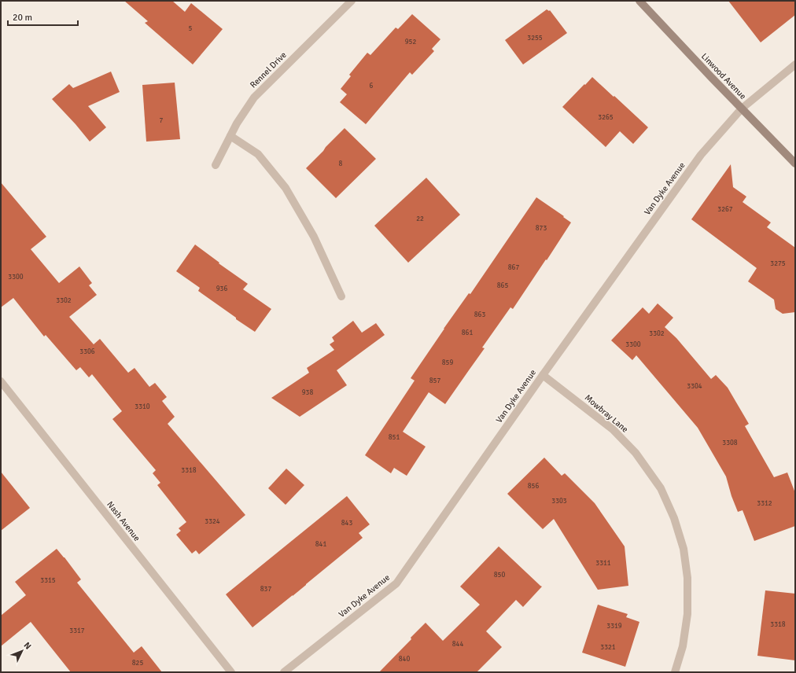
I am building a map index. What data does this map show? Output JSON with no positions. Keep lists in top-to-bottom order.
{
  "streets": {
    "main road": ["Linwood Avenue"],
    "street": [
      "Rennel Drive",
      "Van Dyke Avenue",
      "Mowbray Lane",
      "Nash Avenue"
    ]
  },
  "crossings": [
    ["Linwood Avenue", "Van Dyke Avenue"],
    ["Van Dyke Avenue", "Mowbray Lane"]
  ],
  "house_numbers": [
    "5",
    "3255",
    "952",
    "6",
    "3265",
    "7",
    "8",
    "3267",
    "22",
    "873",
    "3275",
    "867",
    "3300",
    "865",
    "936",
    "3302",
    "863",
    "861",
    "3302",
    "3300",
    "3306",
    "859",
    "857",
    "3304",
    "938",
    "3310",
    "851",
    "3308",
    "3318",
    "856",
    "3303",
    "3312",
    "3324",
    "843",
    "841",
    "3311",
    "850",
    "3315",
    "837",
    "3318",
    "3319",
    "3317",
    "844",
    "3321",
    "840",
    "825"
  ],
  "scale_bar": "20 m",
  "north": "top right"
}
